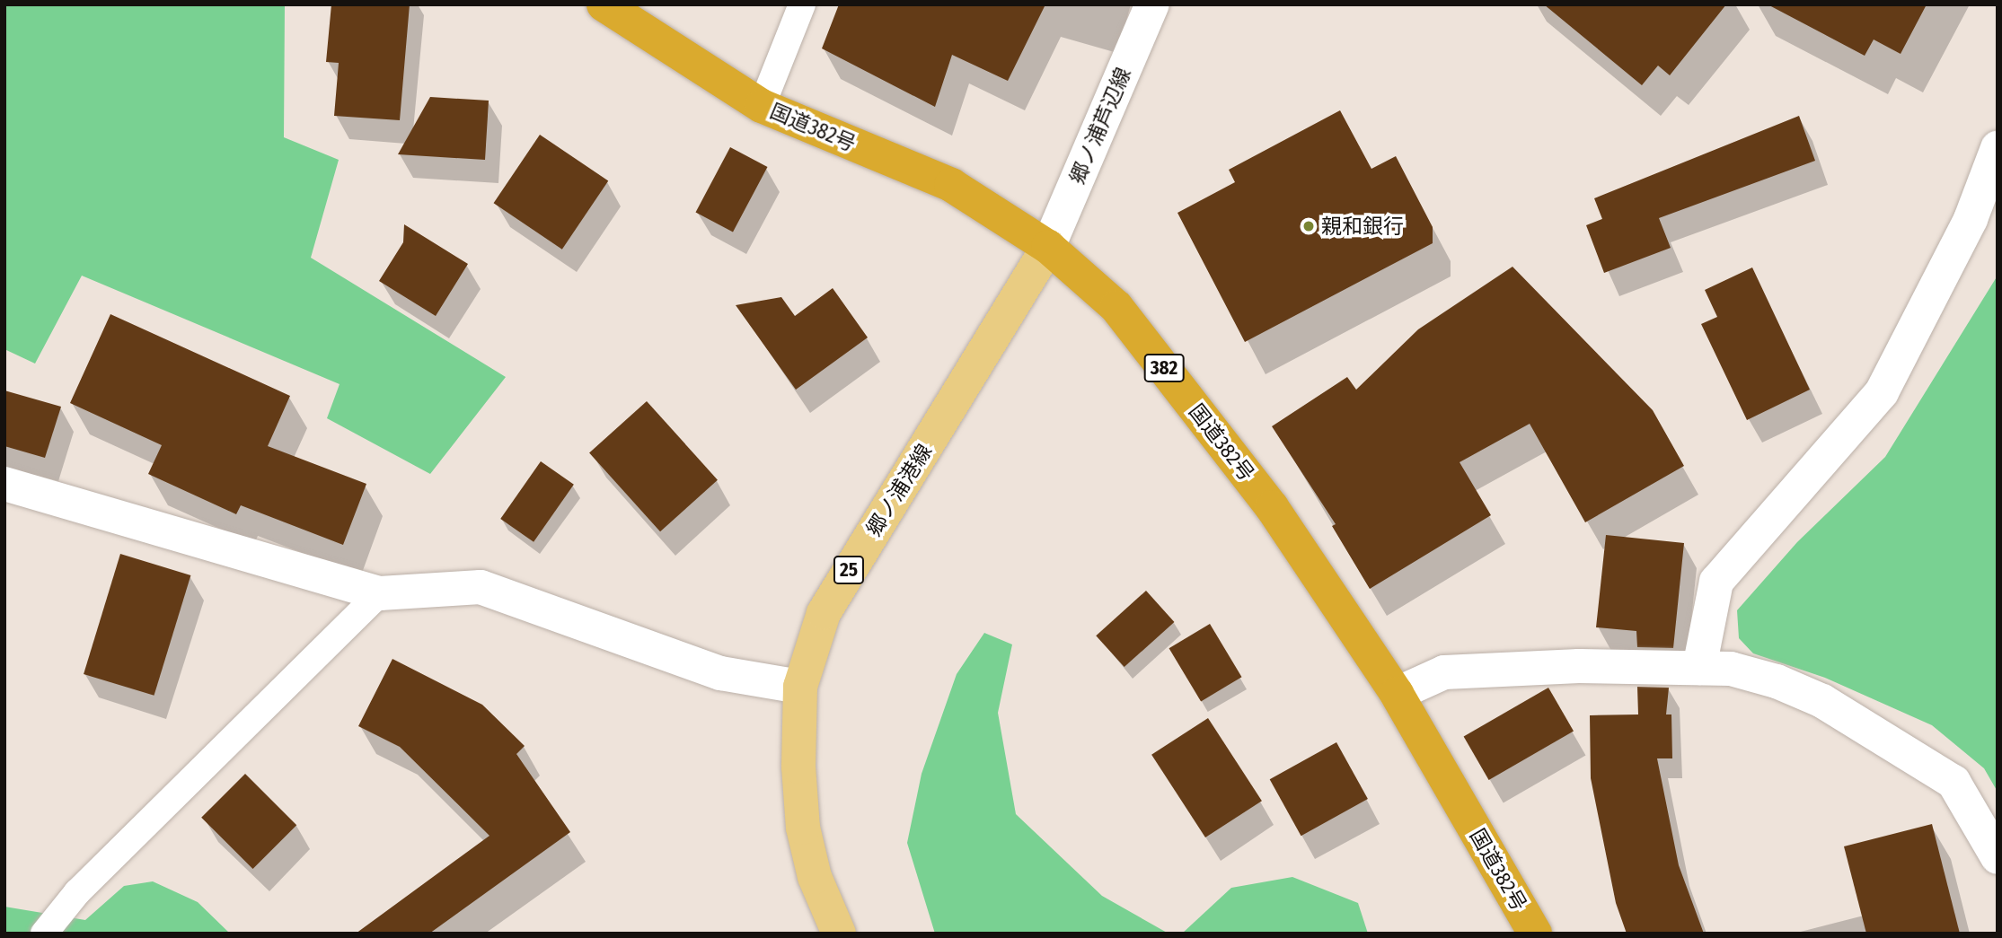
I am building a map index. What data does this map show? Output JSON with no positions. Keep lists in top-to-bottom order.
{
  "streets": {
    "highway": ["国道382号", "382"],
    "main road": ["郷ノ浦港線", "25"],
    "street": ["郷ノ浦芦辺線"]
  },
  "crossings": [
    ["郷ノ浦芦辺線", "国道382号"],
    ["郷ノ浦芦辺線", "郷ノ浦港線"],
    ["国道382号", "郷ノ浦港線"]
  ],
  "places": ["親和銀行"]
}
